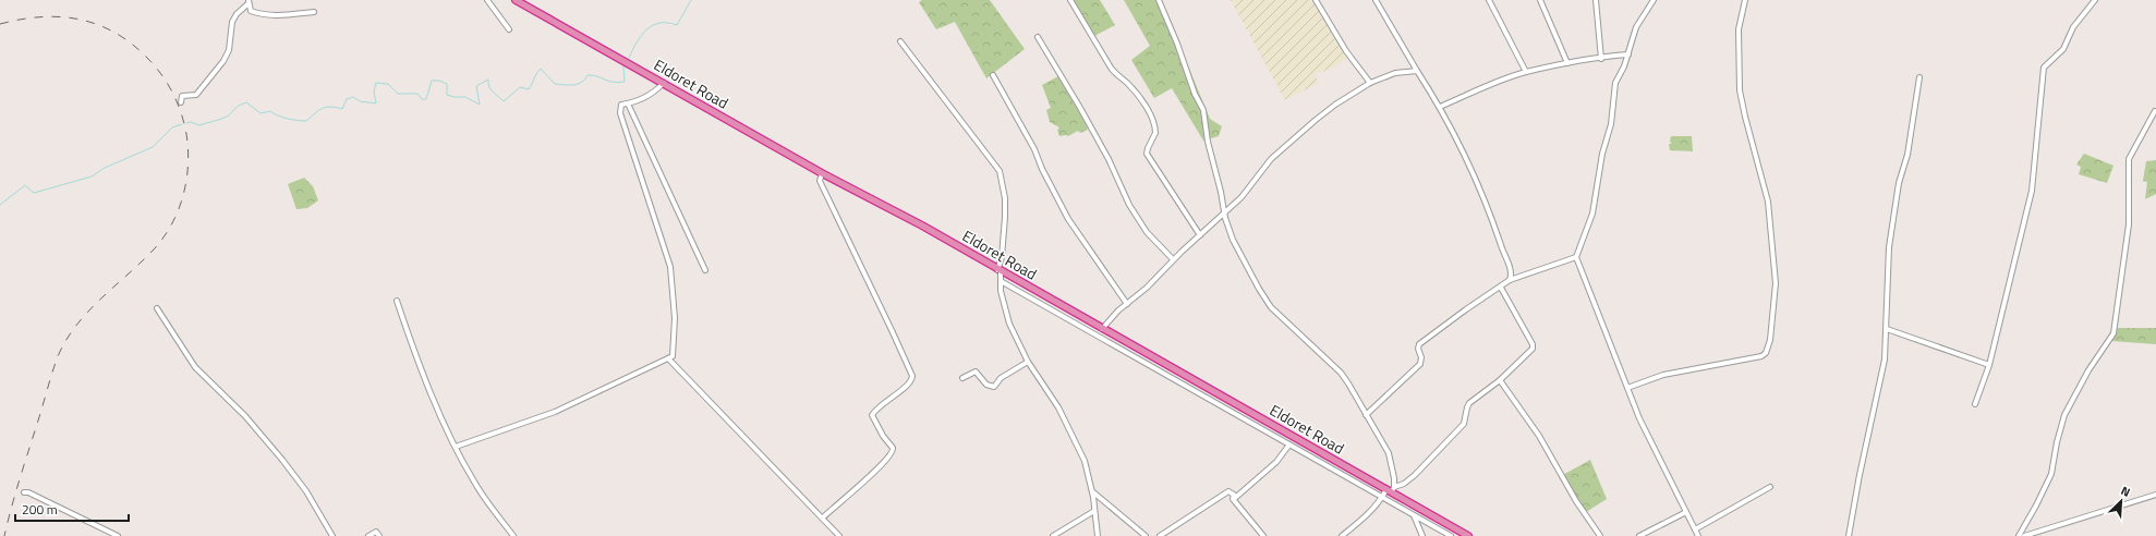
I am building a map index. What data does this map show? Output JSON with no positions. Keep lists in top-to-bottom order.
{
  "streets": {
    "highway": ["Eldoret Road"]
  },
  "scale_bar": "200 m",
  "north": "top right"
}
